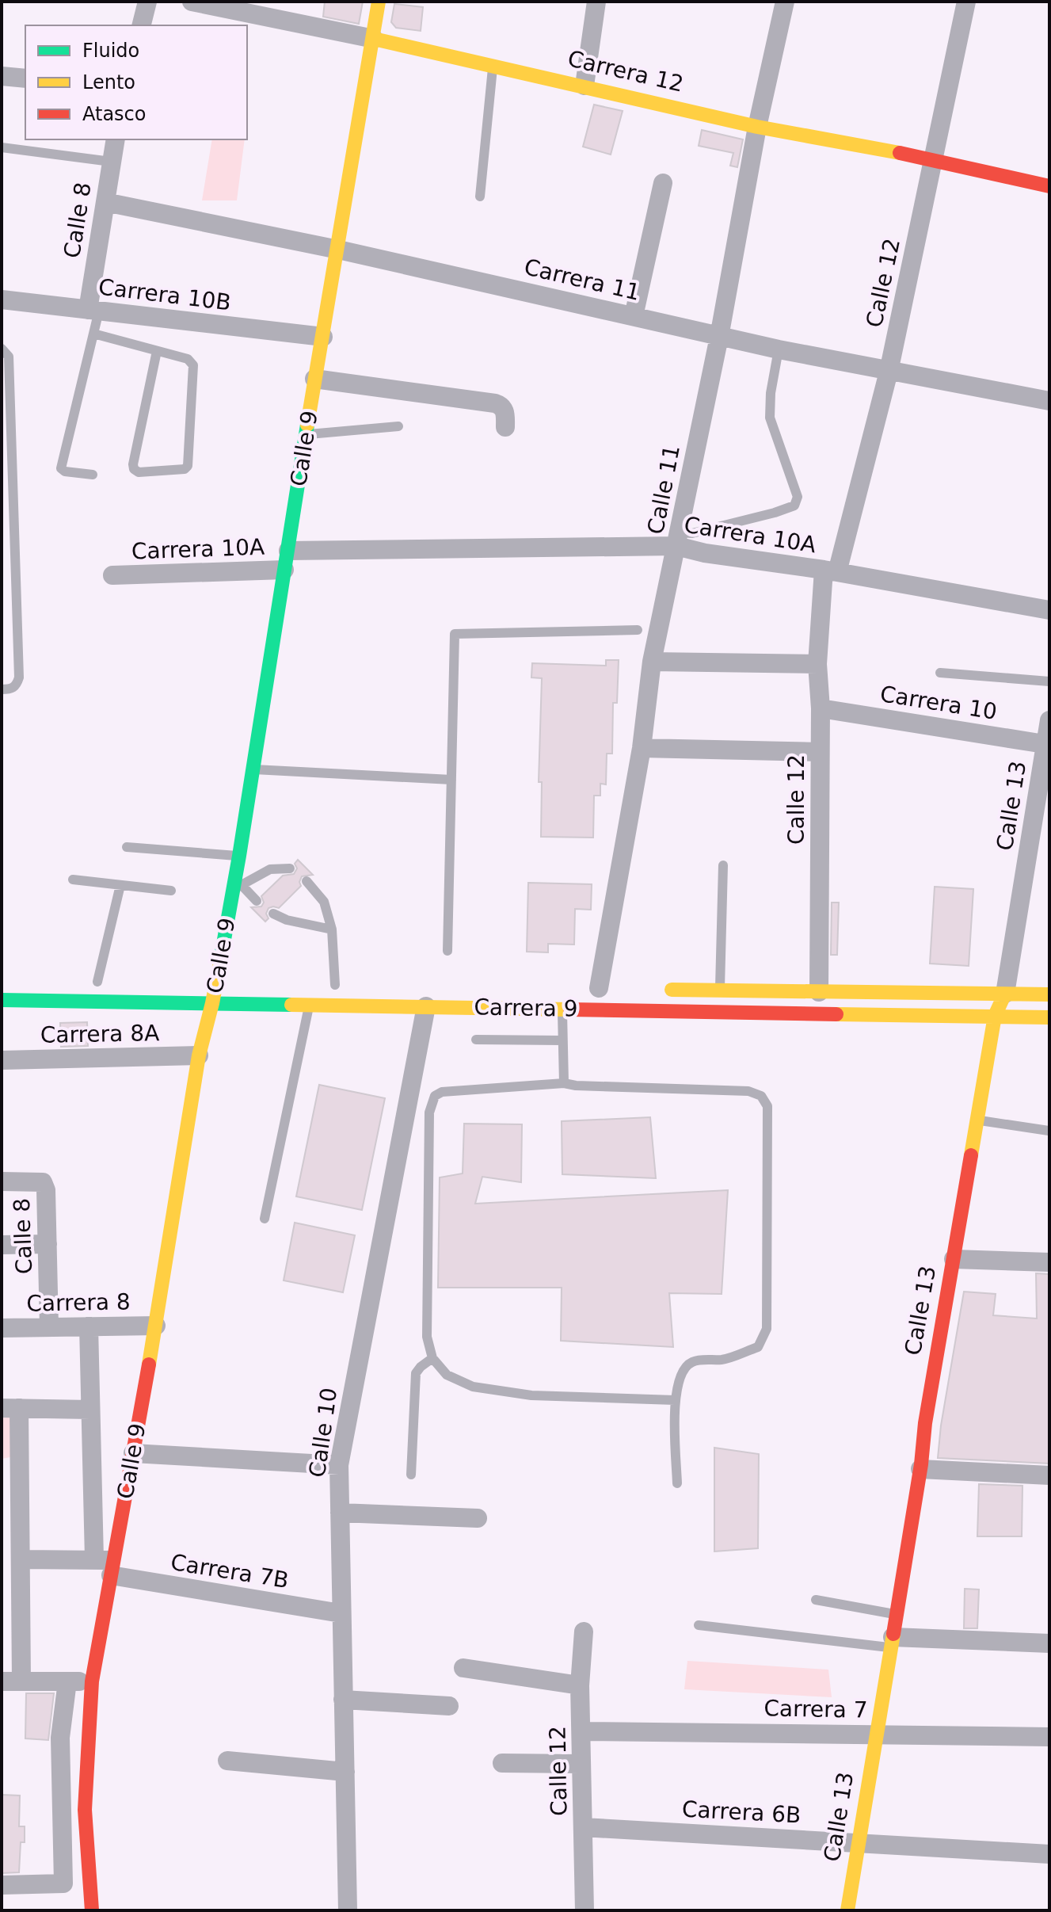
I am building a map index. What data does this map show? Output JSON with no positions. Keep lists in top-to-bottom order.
{
  "streets": {
    "main road": [
      "Carrera 12",
      "Calle 9",
      "Calle 13",
      "Carrera 9"
    ],
    "street": [
      "Calle 8",
      "Carrera 11",
      "Calle 12",
      "Carrera 10B",
      "Calle 11",
      "Carrera 10A",
      "Carrera 10",
      "Carrera 8A",
      "Carrera 8",
      "Calle 10",
      "Carrera 7B",
      "Carrera 7",
      "Carrera 6B"
    ]
  },
  "crossings": [
    ["Carrera 12", "Calle 12"],
    ["Carrera 12", "Calle 9"],
    ["Carrera 12", "Calle 11"],
    ["Calle 8", "Carrera 11"],
    ["Calle 8", "Carrera 10B"],
    ["Calle 8", "Carrera 8"],
    ["Carrera 11", "Calle 12"],
    ["Carrera 11", "Calle 9"],
    ["Carrera 11", "Calle 11"],
    ["Calle 12", "Carrera 10A"],
    ["Calle 12", "Carrera 10"],
    ["Calle 12", "Carrera 7"],
    ["Calle 12", "Carrera 6B"],
    ["Carrera 10B", "Calle 9"],
    ["Calle 9", "Carrera 10A"],
    ["Calle 9", "Carrera 9"],
    ["Calle 9", "Carrera 8A"],
    ["Calle 9", "Carrera 8"],
    ["Calle 9", "Carrera 7B"],
    ["Calle 11", "Carrera 10A"],
    ["Carrera 10", "Calle 13"],
    ["Calle 13", "Carrera 9"],
    ["Calle 13", "Carrera 7"],
    ["Calle 13", "Carrera 6B"],
    ["Carrera 9", "Calle 10"],
    ["Calle 10", "Carrera 7B"]
  ],
  "legend": ["Fluido", "Lento", "Atasco"]
}
